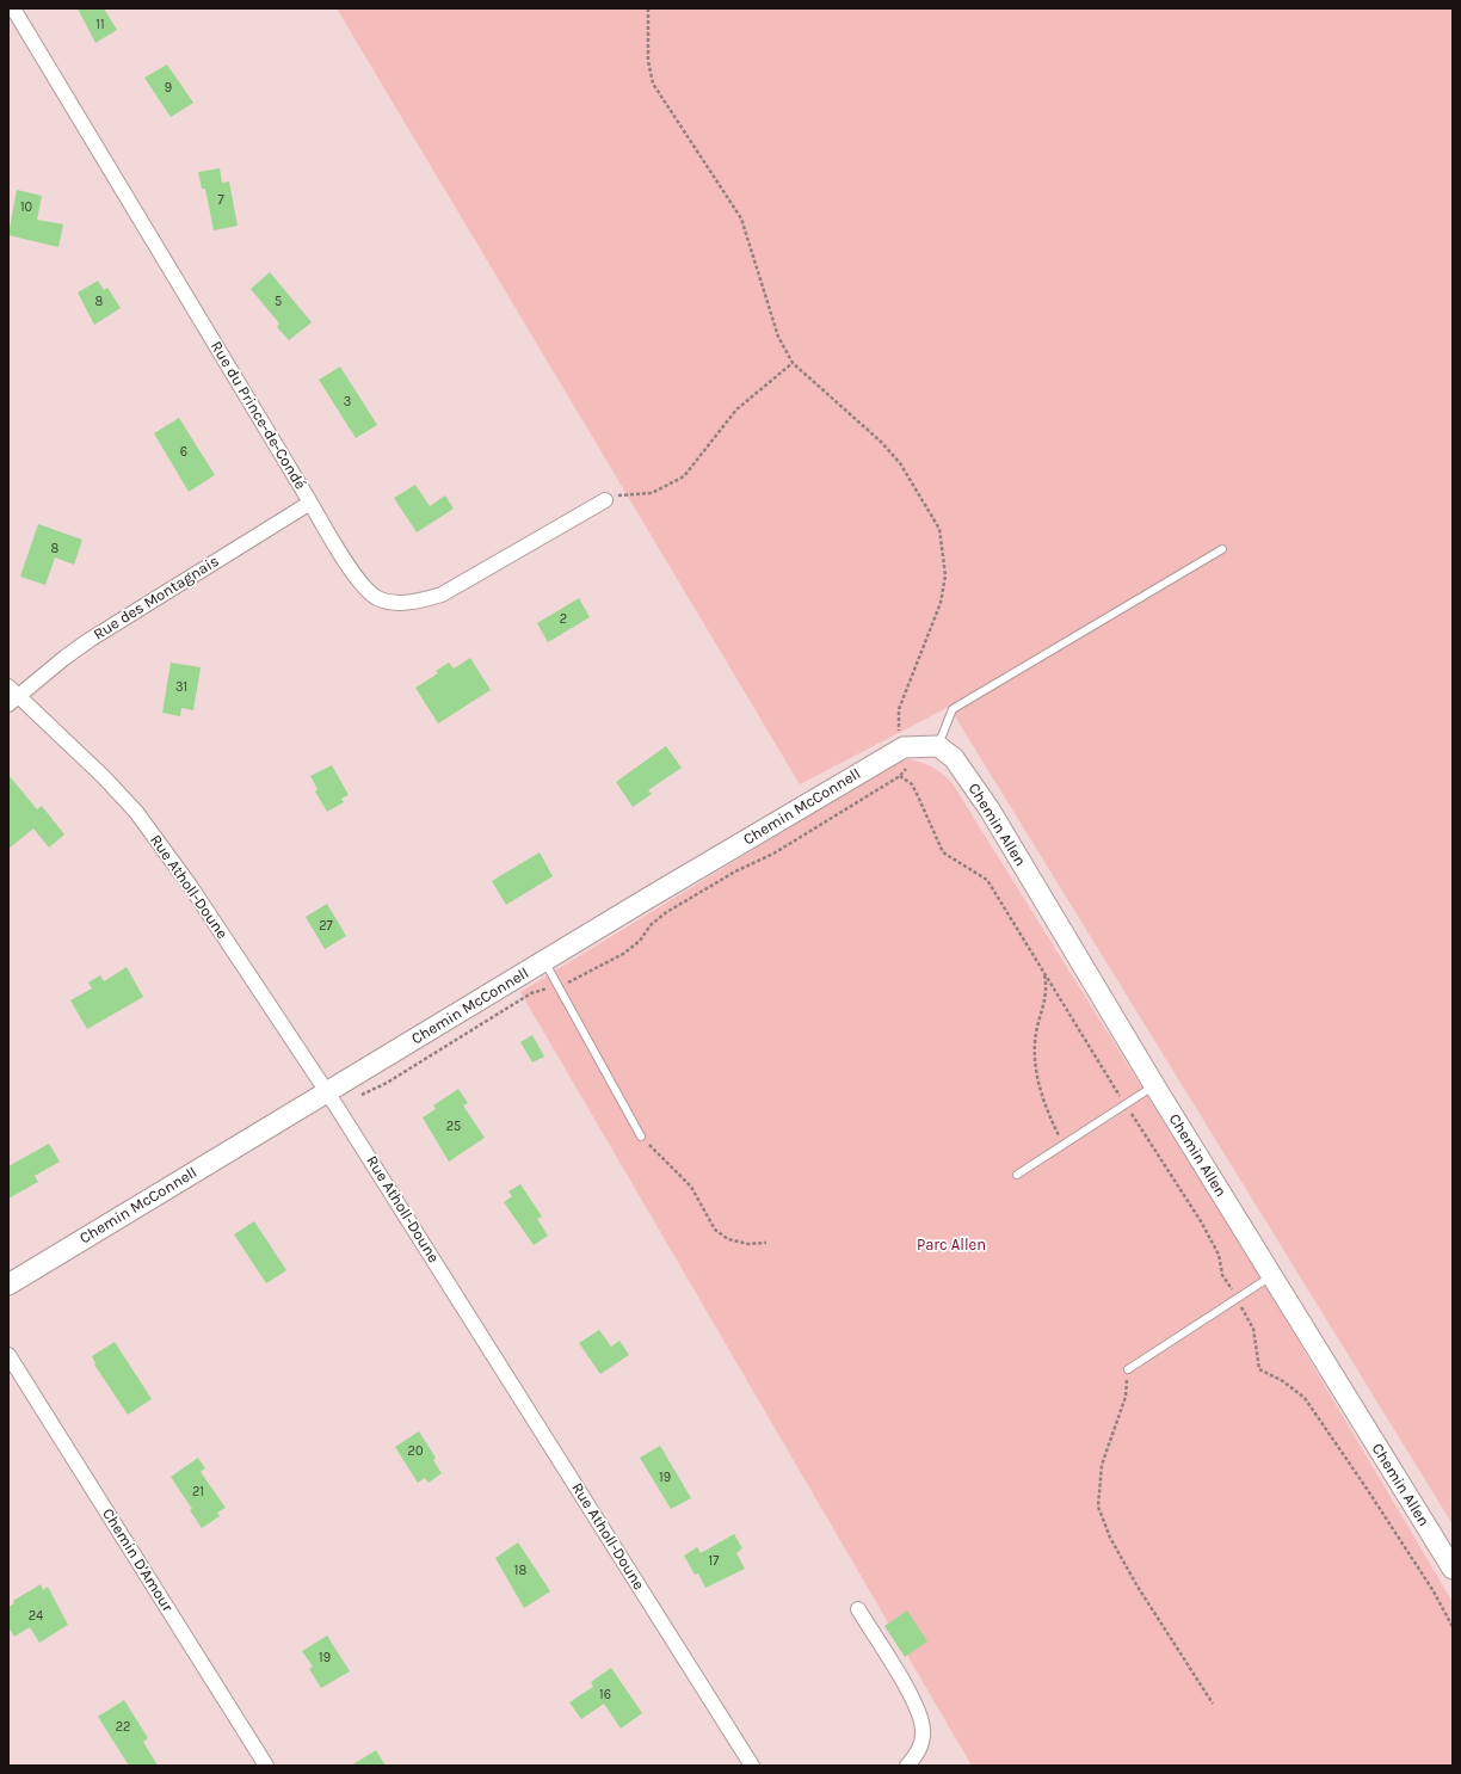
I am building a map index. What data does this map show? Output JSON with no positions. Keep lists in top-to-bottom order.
{
  "streets": {
    "street": [
      "Rue du Prince-de-Condé",
      "Rue des Montagnais",
      "Chemin McConnell",
      "Chemin Allen",
      "Rue Atholl-Doune",
      "Chemin D'Amour"
    ]
  },
  "crossings": [
    ["Rue du Prince-de-Condé", "Rue des Montagnais"],
    ["Rue des Montagnais", "Rue Atholl-Doune"],
    ["Chemin McConnell", "Chemin Allen"],
    ["Chemin McConnell", "Rue Atholl-Doune"]
  ],
  "parks": ["Parc Allen"],
  "house_numbers": [
    "11",
    "9",
    "7",
    "10",
    "8",
    "5",
    "3",
    "6",
    "8",
    "2",
    "31",
    "27",
    "25",
    "20",
    "19",
    "21",
    "17",
    "18",
    "24",
    "19",
    "16",
    "22"
  ]
}
